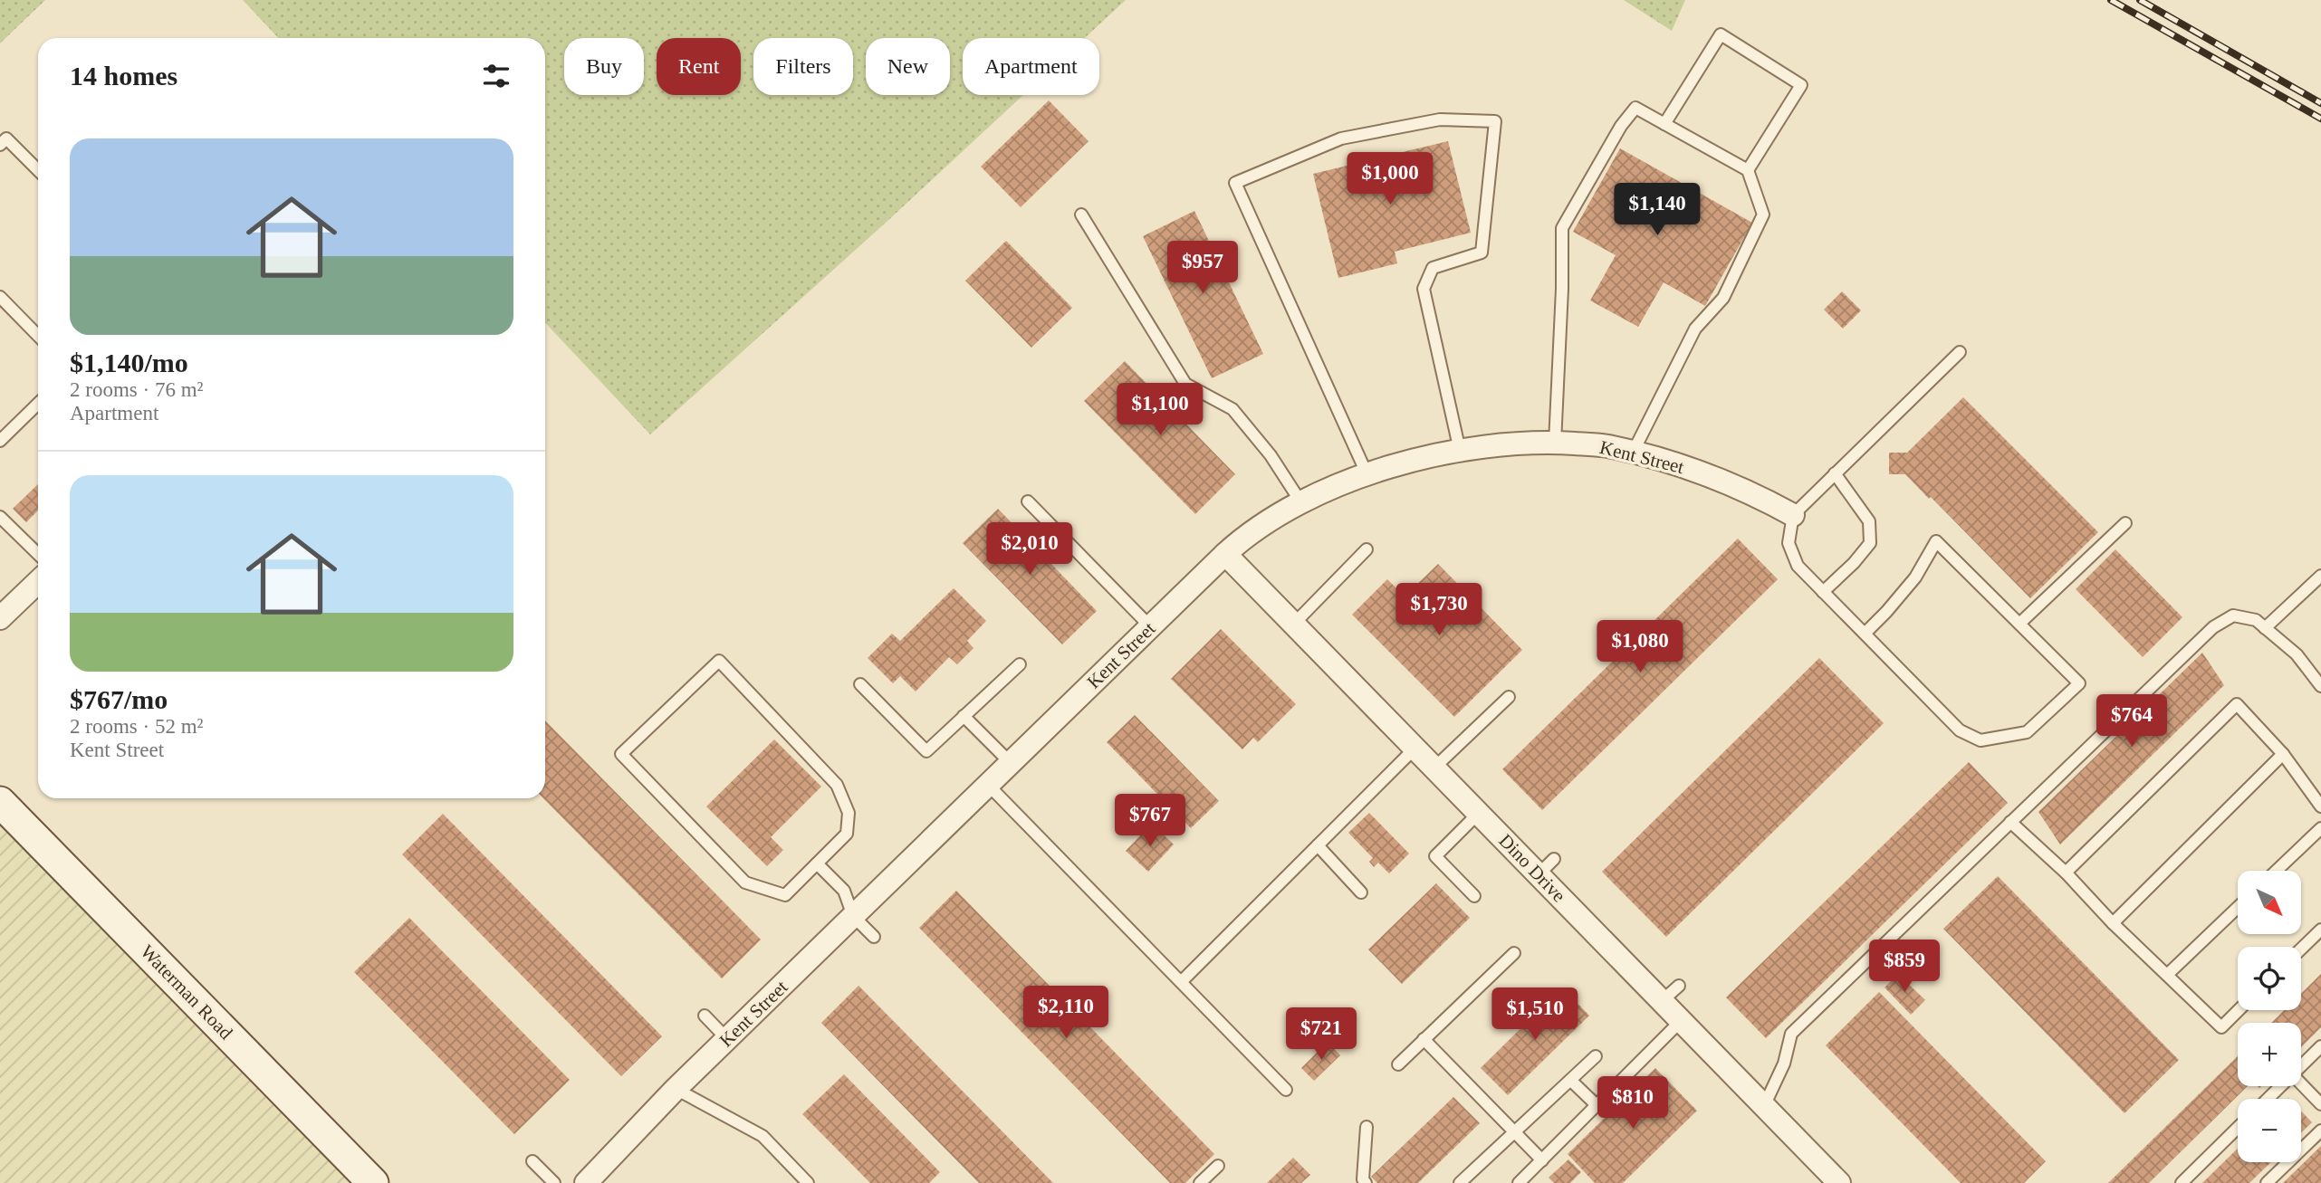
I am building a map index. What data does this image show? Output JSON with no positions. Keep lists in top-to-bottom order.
{
  "streets": {
    "main road": ["Waterman Road"],
    "street": ["Kent Street", "Dino Drive"]
  },
  "crossings": [
    ["Kent Street", "Dino Drive"]
  ],
  "north": "bottom right",
  "page": {
    "chip": [
      "Buy",
      "Rent",
      "Filters",
      "New",
      "Apartment"
    ],
    "heading": "14 homes",
    "list": [
      {
        "name": "$1,140/mo",
        "note": "2 rooms · 76 m² · Apartment"
      },
      {
        "name": "$767/mo",
        "note": "2 rooms · 52 m² · Kent Street"
      }
    ],
    "price": [
      "$1,000",
      "$1,140",
      "$957",
      "$1,100",
      "$2,010",
      "$1,730",
      "$1,080",
      "$764",
      "$767",
      "$859",
      "$2,110",
      "$1,510",
      "$721",
      "$810"
    ],
    "map_buttons": ["+", "−"]
  }
}
